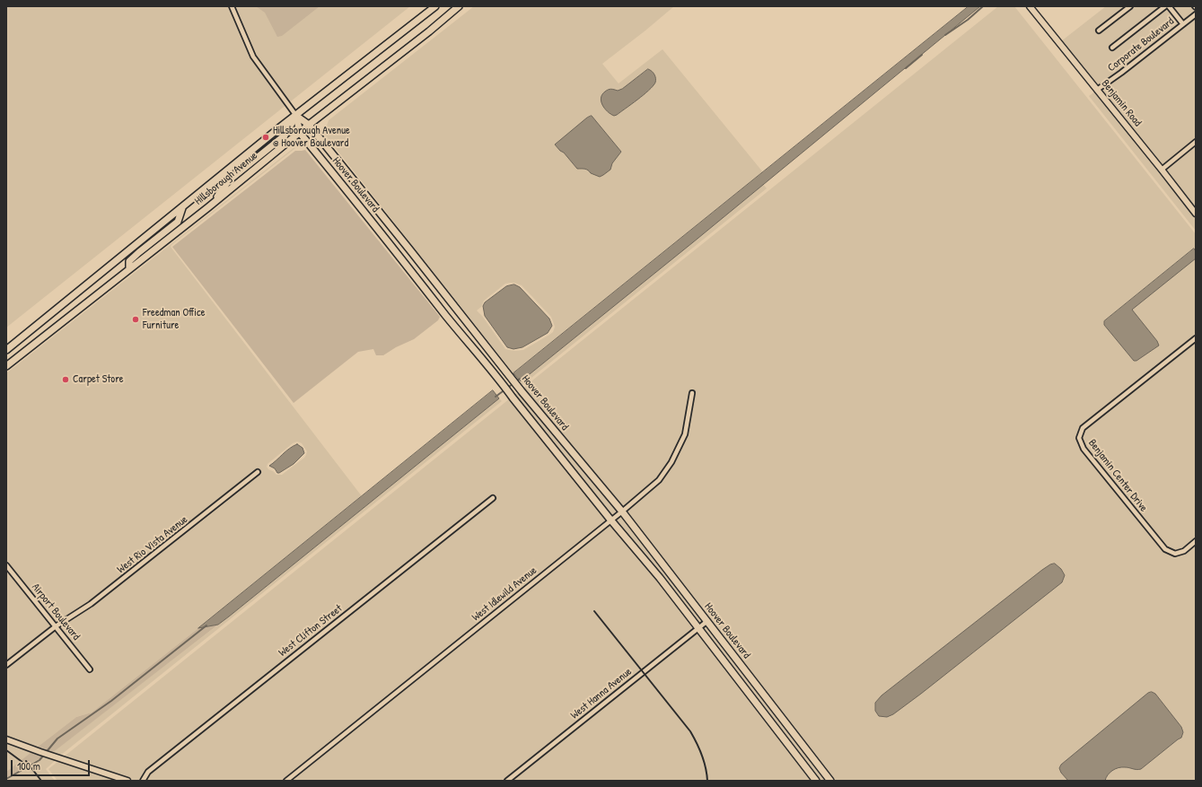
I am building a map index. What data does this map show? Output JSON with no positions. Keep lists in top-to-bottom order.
{
  "streets": {
    "main road": ["Hillsborough Avenue", "Hoover Boulevard"],
    "street": [
      "Corporate Boulevard",
      "Benjamin Road",
      "Benjamin Center Drive",
      "West Rio Vista Avenue",
      "West Idlewild Avenue",
      "Airport Boulevard",
      "West Clifton Street",
      "West Hanna Avenue"
    ]
  },
  "crossings": [
    ["Corporate Boulevard", "Benjamin Road"],
    ["Hillsborough Avenue", "Hoover Boulevard"],
    ["Hoover Boulevard", "West Idlewild Avenue"],
    ["Hoover Boulevard", "West Hanna Avenue"],
    ["West Rio Vista Avenue", "Airport Boulevard"]
  ],
  "places": ["Hillsborough Avenue @ Hoover Boulevard", "Freedman Office Furniture", "Carpet Store"],
  "scale_bar": "100 m"
}
